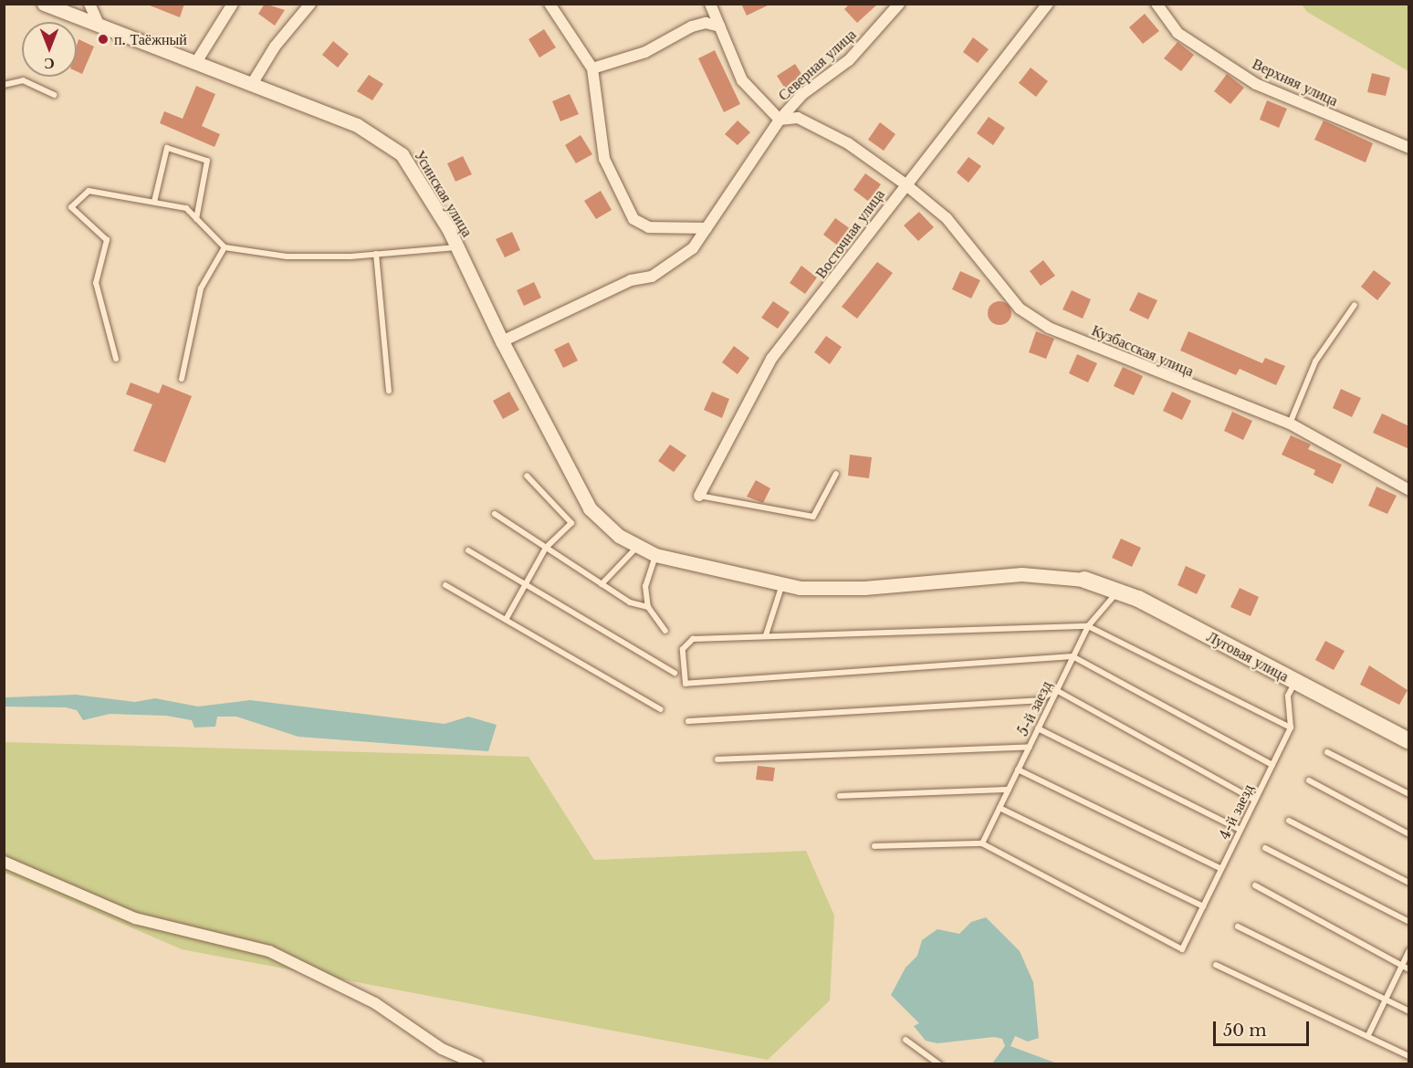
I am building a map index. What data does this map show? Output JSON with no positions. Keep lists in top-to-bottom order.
{
  "streets": {
    "main road": ["Луговая улица"],
    "street": [
      "Северная улица",
      "Верхняя улица",
      "Усинская улица",
      "Восточная улица",
      "Кузбасская улица"
    ],
    "lane": ["5-й заезд", "4-й заезд"]
  },
  "crossings": [
    ["Северная улица", "Кузбасская улица"],
    ["Усинская улица", "Луговая улица"],
    ["Восточная улица", "Кузбасская улица"],
    ["Луговая улица", "5-й заезд"],
    ["Луговая улица", "4-й заезд"],
    ["5-й заезд", "4-й заезд"]
  ],
  "places": ["п. Таёжный"],
  "scale_bar": "50 m",
  "north": "bottom"
}
